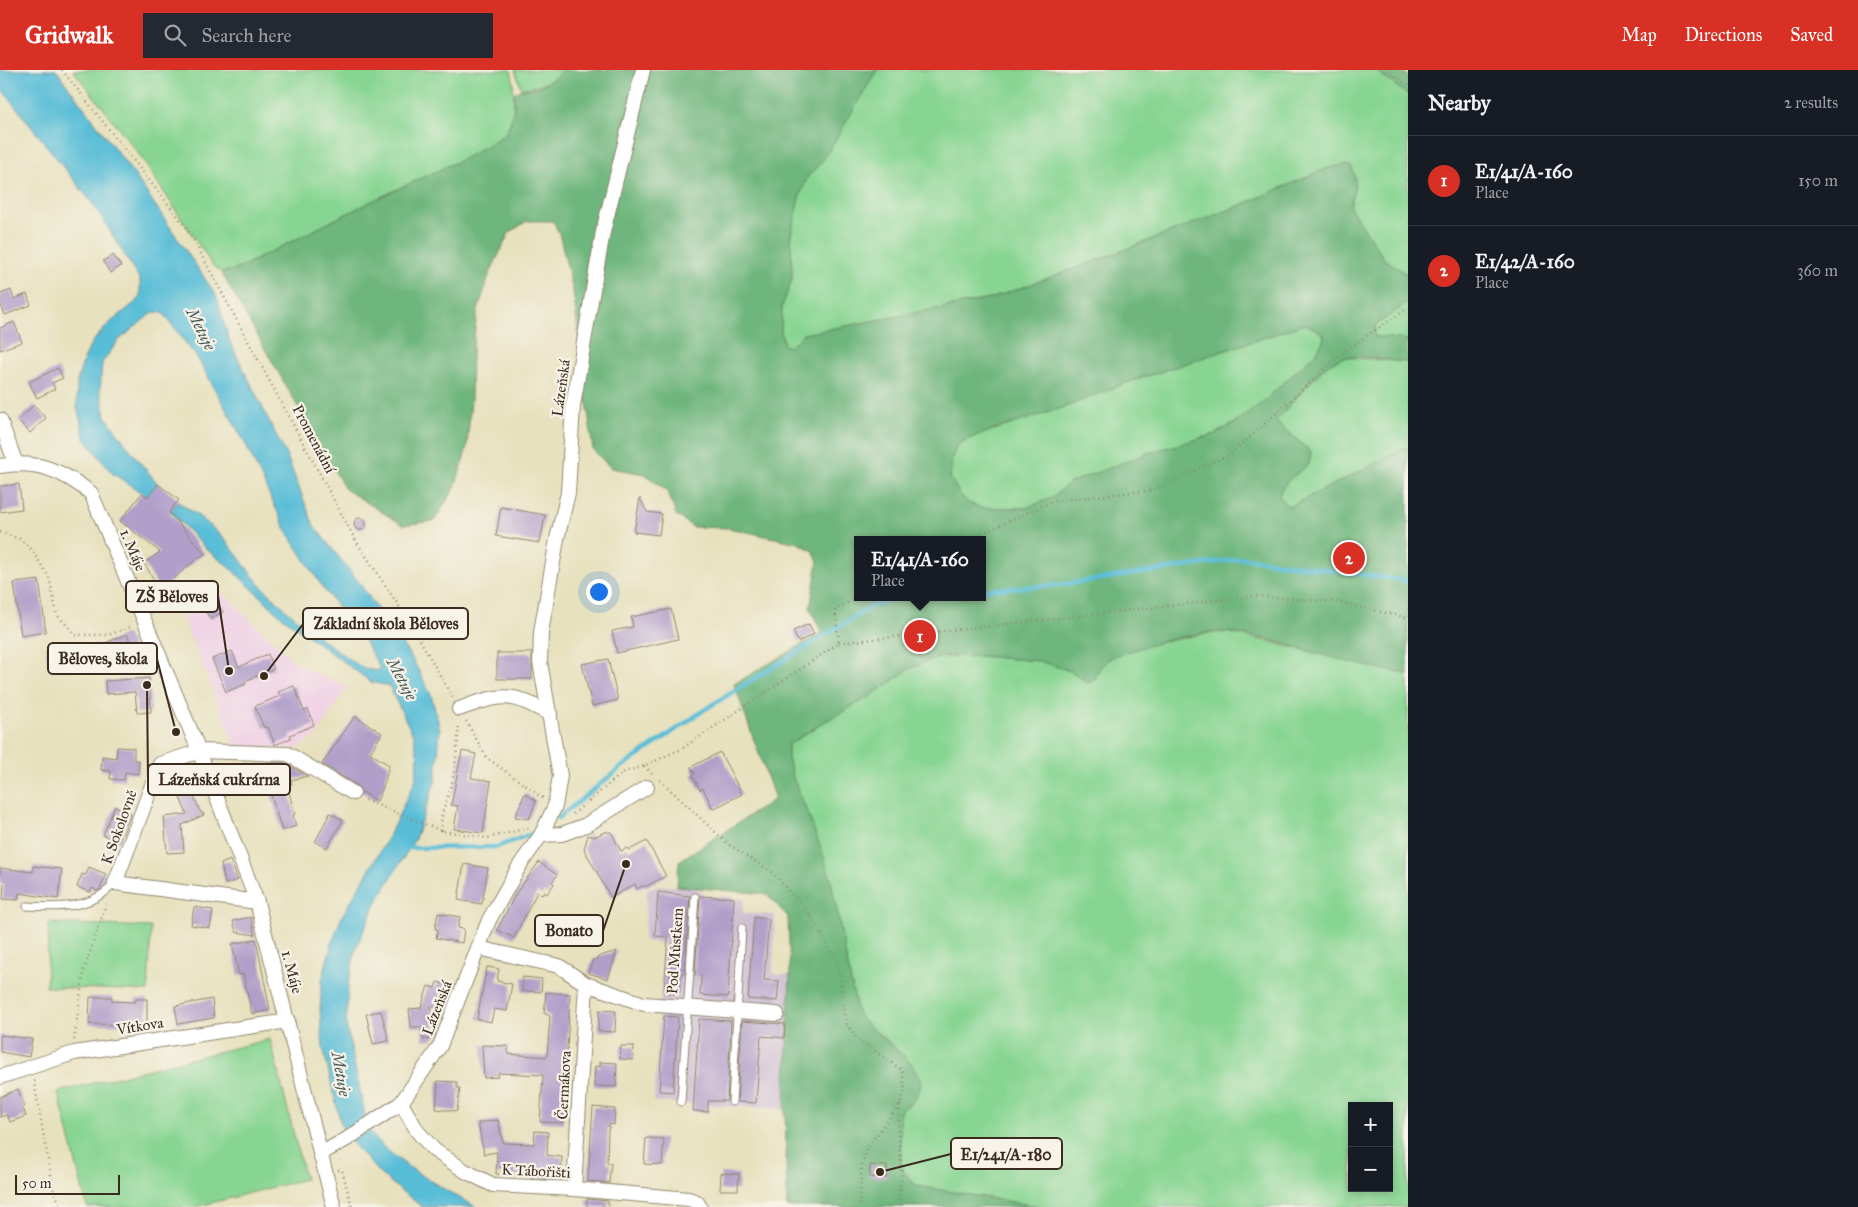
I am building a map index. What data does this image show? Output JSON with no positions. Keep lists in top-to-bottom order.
{
  "streets": {
    "street": [
      "Lázeňská",
      "1. Máje",
      "K Sokolovně",
      "Pod Můstkem",
      "Vítkova",
      "Čermákova",
      "K Tábořišti"
    ],
    "path": ["Promenádní"]
  },
  "crossings": [
    ["Lázeňská", "Promenádní"],
    ["Lázeňská", "1. Máje"],
    ["Lázeňská", "Pod Můstkem"],
    ["Lázeňská", "K Tábořišti"],
    ["1. Máje", "K Sokolovně"],
    ["1. Máje", "Vítkova"],
    ["Pod Můstkem", "Čermákova"],
    ["Čermákova", "K Tábořišti"]
  ],
  "water": ["Metuje"],
  "places": [
    "ZŠ Běloves",
    "Základní škola Běloves",
    "Lázeňská cukrárna",
    "Běloves, škola",
    "Bonato",
    "E1/241/A-180"
  ],
  "scale_bar": "50 m",
  "page": {
    "header": "Gridwalk",
    "search": "Search here",
    "nav": ["Map", "Directions", "Saved"],
    "heading": ["Nearby", "2 results"],
    "list": [
      {
        "mark": "1",
        "name": "E1/41/A-160",
        "note": "Place",
        "value": "150 m"
      },
      {
        "mark": "2",
        "name": "E1/42/A-160",
        "note": "Place",
        "value": "360 m"
      }
    ],
    "popup": ["E1/41/A-160", "Place"],
    "pins": ["2", "1"],
    "map_buttons": ["+", "−"],
    "scale": "50 m"
  }
}
